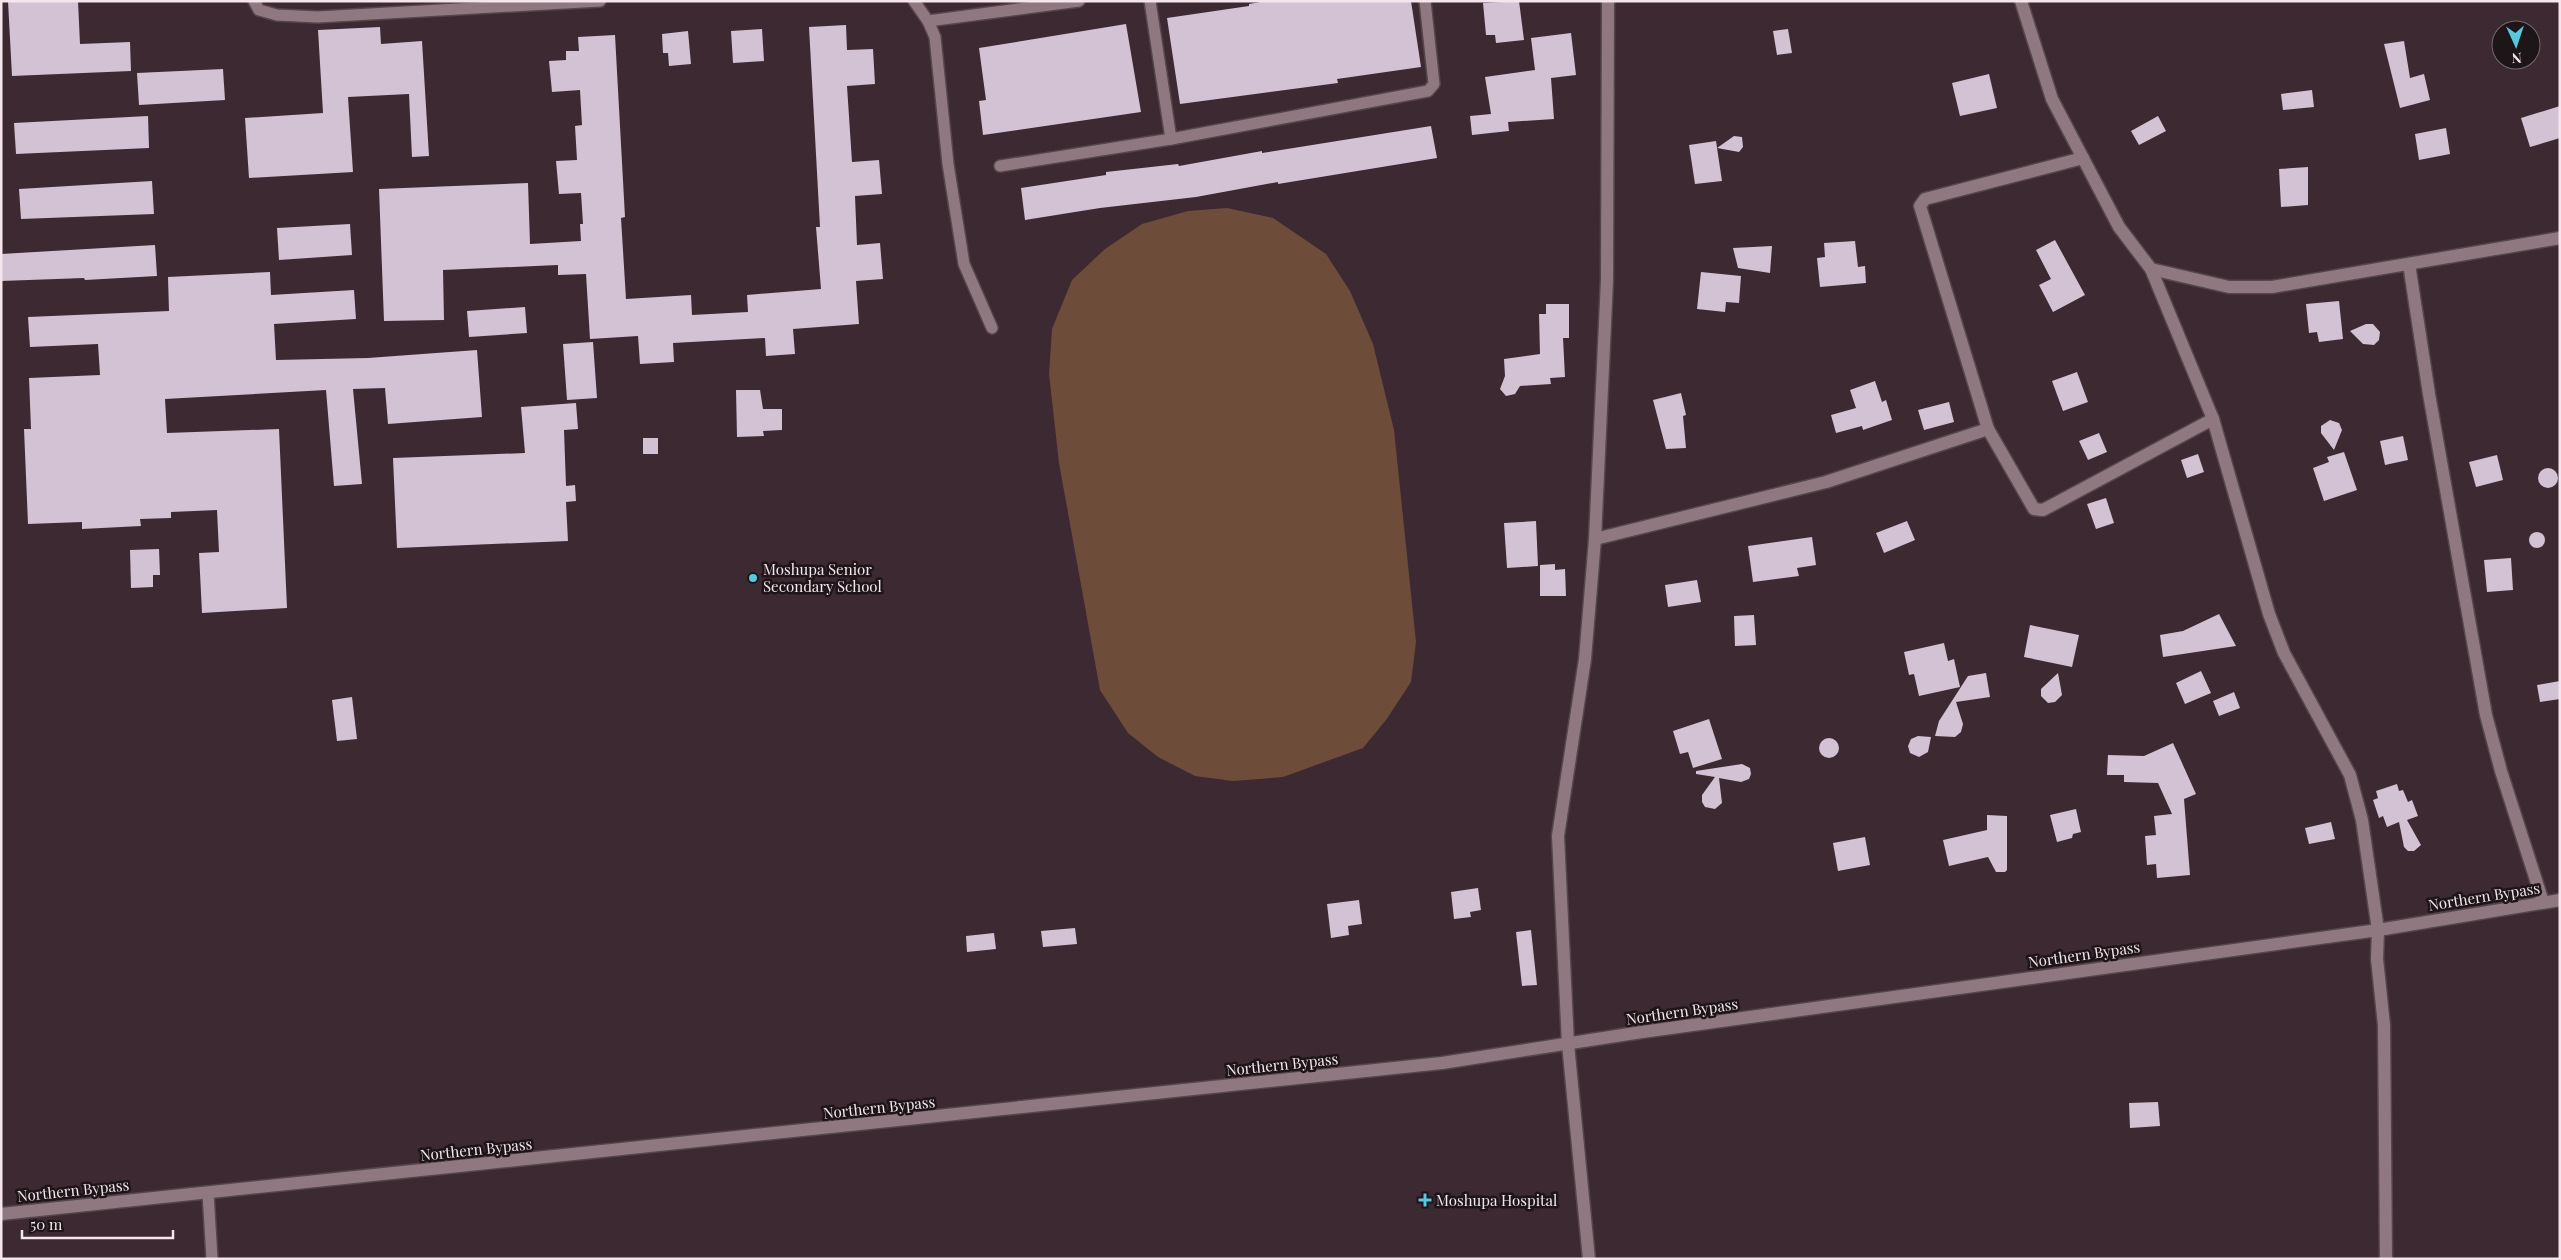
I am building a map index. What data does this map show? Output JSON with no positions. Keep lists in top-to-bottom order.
{
  "streets": {
    "street": ["Northern Bypass"]
  },
  "places": {
    "other": ["Moshupa Senior Secondary School"],
    "health": ["Moshupa Hospital"]
  },
  "scale_bar": "50 m",
  "north": "bottom"
}
